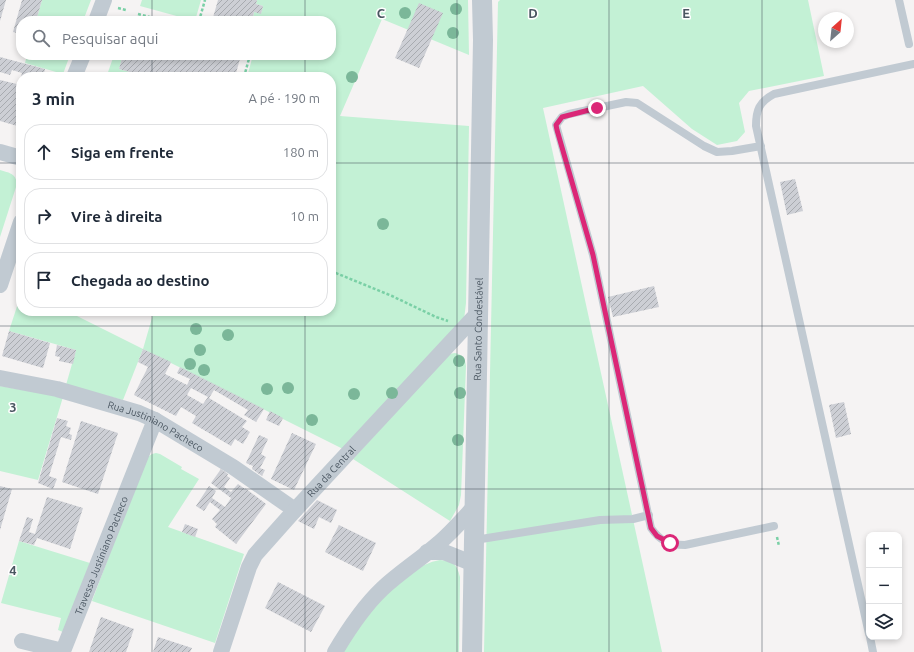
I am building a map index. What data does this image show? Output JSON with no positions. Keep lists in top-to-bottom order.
{
  "streets": {
    "street": [
      "Rua Santo Condestável",
      "Rua Justiniano Pacheco",
      "Rua da Central",
      "Travessa Justiniano Pacheco"
    ]
  },
  "crossings": [
    ["Rua Santo Condestável", "Rua da Central"],
    ["Rua Justiniano Pacheco", "Rua da Central"],
    ["Rua Justiniano Pacheco", "Travessa Justiniano Pacheco"]
  ],
  "north": "top right",
  "page": {
    "search": "Pesquisar aqui",
    "heading": ["3 min", "A pé · 190 m"],
    "list": [
      ["Siga em frente", "180 m"],
      ["Vire à direita", "10 m"],
      "Chegada ao destino"
    ],
    "map_buttons": ["+", "−"]
  },
  "grid": {
    "columns": ["C", "D", "E"],
    "rows": ["3", "4"]
  }
}
